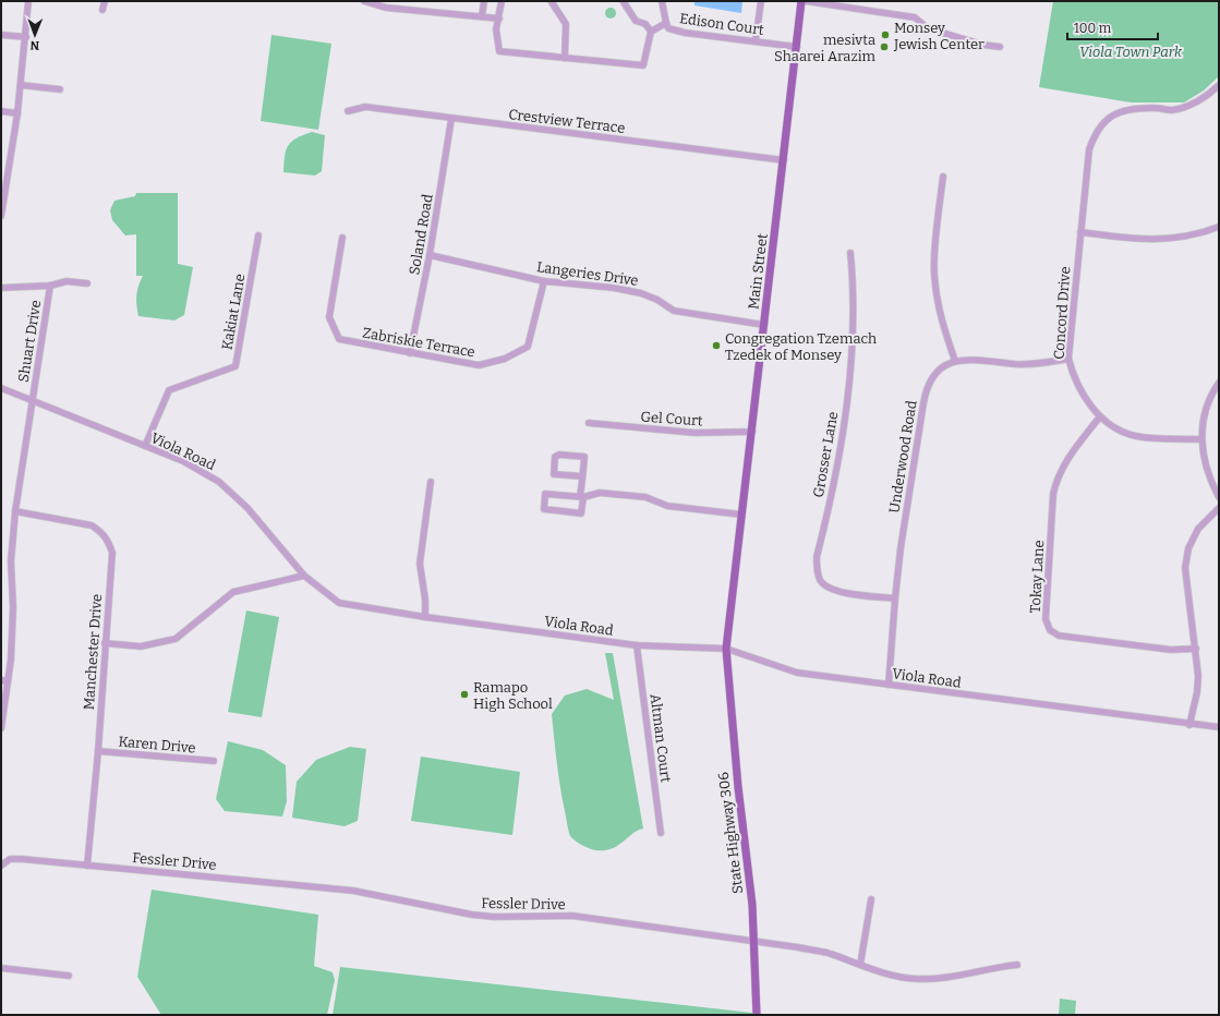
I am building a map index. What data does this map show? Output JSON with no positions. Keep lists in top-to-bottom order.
{
  "streets": {
    "main road": ["Main Street", "State Highway 306"],
    "street": [
      "Edison Court",
      "Crestview Terrace",
      "Soland Road",
      "Langeries Drive",
      "Kakiat Lane",
      "Concord Drive",
      "Shuart Drive",
      "Zabriskie Terrace",
      "Gel Court",
      "Viola Road",
      "Grosser Lane",
      "Underwood Road",
      "Tokay Lane",
      "Manchester Drive",
      "Altman Court",
      "Karen Drive",
      "Fessler Drive"
    ]
  },
  "crossings": [
    ["Edison Court", "Main Street"],
    ["Crestview Terrace", "Soland Road"],
    ["Crestview Terrace", "Main Street"],
    ["Soland Road", "Langeries Drive"],
    ["Soland Road", "Zabriskie Terrace"],
    ["Main Street", "Langeries Drive"],
    ["Main Street", "Gel Court"],
    ["Main Street", "Viola Road"],
    ["Main Street", "State Highway 306"],
    ["Langeries Drive", "Zabriskie Terrace"],
    ["Kakiat Lane", "Viola Road"],
    ["Concord Drive", "Underwood Road"],
    ["Concord Drive", "Tokay Lane"],
    ["Shuart Drive", "Viola Road"],
    ["Shuart Drive", "Manchester Drive"],
    ["Viola Road", "Underwood Road"],
    ["Viola Road", "Altman Court"],
    ["Viola Road", "State Highway 306"],
    ["Grosser Lane", "Underwood Road"],
    ["Manchester Drive", "Karen Drive"],
    ["Manchester Drive", "Fessler Drive"],
    ["State Highway 306", "Fessler Drive"]
  ],
  "parks": ["Viola Town Park"],
  "places": [
    "Monsey Jewish Center",
    "mesivta Shaarei Arazim",
    "Congregation Tzemach Tzedek of Monsey",
    "Ramapo High School"
  ],
  "scale_bar": "100 m",
  "north": "bottom"
}
